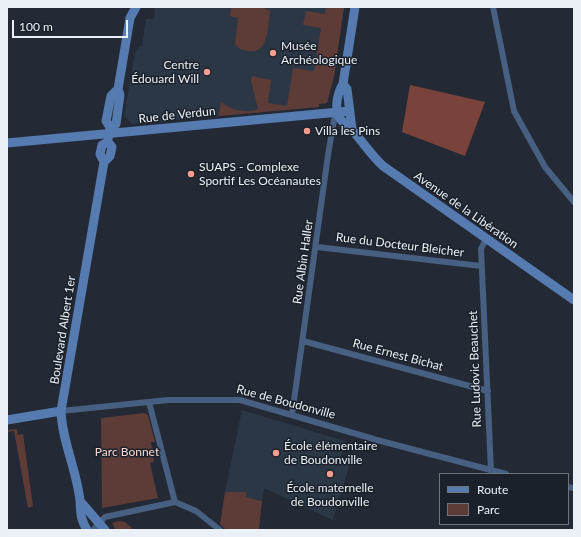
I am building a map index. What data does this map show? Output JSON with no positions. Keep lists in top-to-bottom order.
{
  "streets": {
    "main road": [
      "Rue de Verdun",
      "Avenue de la Libération",
      "Boulevard Albert 1er",
      "Rue de Boudonville"
    ],
    "street": [
      "Rue du Docteur Bleicher",
      "Rue Albin Haller",
      "Rue Ernest Bichat",
      "Rue Ludovic Beauchet"
    ]
  },
  "crossings": [
    ["Rue de Verdun", "Avenue de la Libération"],
    ["Rue de Verdun", "Rue Albin Haller"],
    ["Rue de Verdun", "Boulevard Albert 1er"],
    ["Avenue de la Libération", "Rue Albin Haller"],
    ["Avenue de la Libération", "Rue Ludovic Beauchet"],
    ["Rue du Docteur Bleicher", "Rue Albin Haller"],
    ["Rue du Docteur Bleicher", "Rue Ludovic Beauchet"],
    ["Rue Albin Haller", "Rue Ernest Bichat"],
    ["Rue Albin Haller", "Rue de Boudonville"],
    ["Boulevard Albert 1er", "Rue de Boudonville"],
    ["Rue Ernest Bichat", "Rue Ludovic Beauchet"],
    ["Rue Ludovic Beauchet", "Rue de Boudonville"]
  ],
  "parks": ["Parc Bonnet"],
  "places": [
    "Musée Archéologique",
    "Centre Édouard Will",
    "Villa les Pins",
    "SUAPS - Complexe Sportif Les Océanautes",
    "École élémentaire de Boudonville",
    "École maternelle de Boudonville"
  ],
  "legend": ["Route", "Parc"],
  "scale_bar": "100 m"
}
